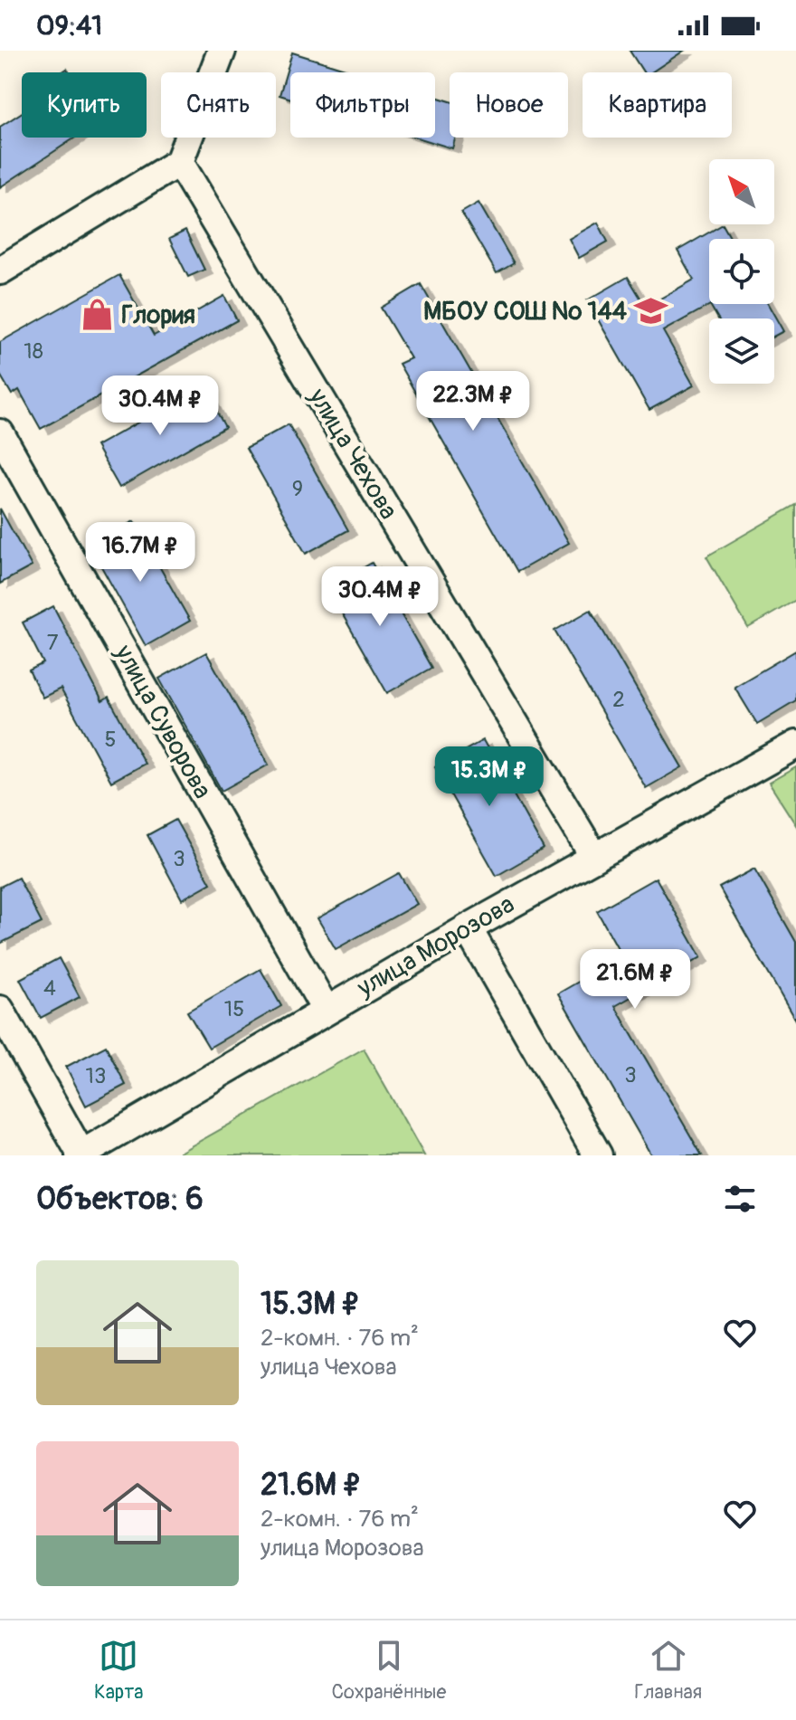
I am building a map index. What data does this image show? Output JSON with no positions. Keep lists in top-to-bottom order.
{
  "streets": {
    "street": ["улица Чехова", "улица Суворова", "улица Морозова"]
  },
  "crossings": [
    ["улица Чехова", "улица Морозова"],
    ["улица Суворова", "улица Морозова"]
  ],
  "places": {
    "school or university": ["МБОУ СОШ № 144"],
    "shop": ["Глория"]
  },
  "house_numbers": [
    "18",
    "9",
    "7",
    "2",
    "5",
    "3",
    "4",
    "15",
    "3",
    "13"
  ],
  "north": "top left",
  "page": {
    "status": "09:41",
    "chip": [
      "Купить",
      "Снять",
      "Фильтры",
      "Новое",
      "Квартира"
    ],
    "price": [
      "22.3M ₽",
      "30.4M ₽",
      "16.7M ₽",
      "30.4M ₽",
      "15.3M ₽",
      "21.6M ₽"
    ],
    "heading": "Объектов: 6",
    "list": [
      {
        "name": "15.3M ₽",
        "note": "2-комн. · 76 m² · улица Чехова"
      },
      {
        "name": "21.6M ₽",
        "note": "2-комн. · 76 m² · улица Морозова"
      }
    ],
    "tabs": ["Карта", "Сохранённые", "Главная"]
  }
}
